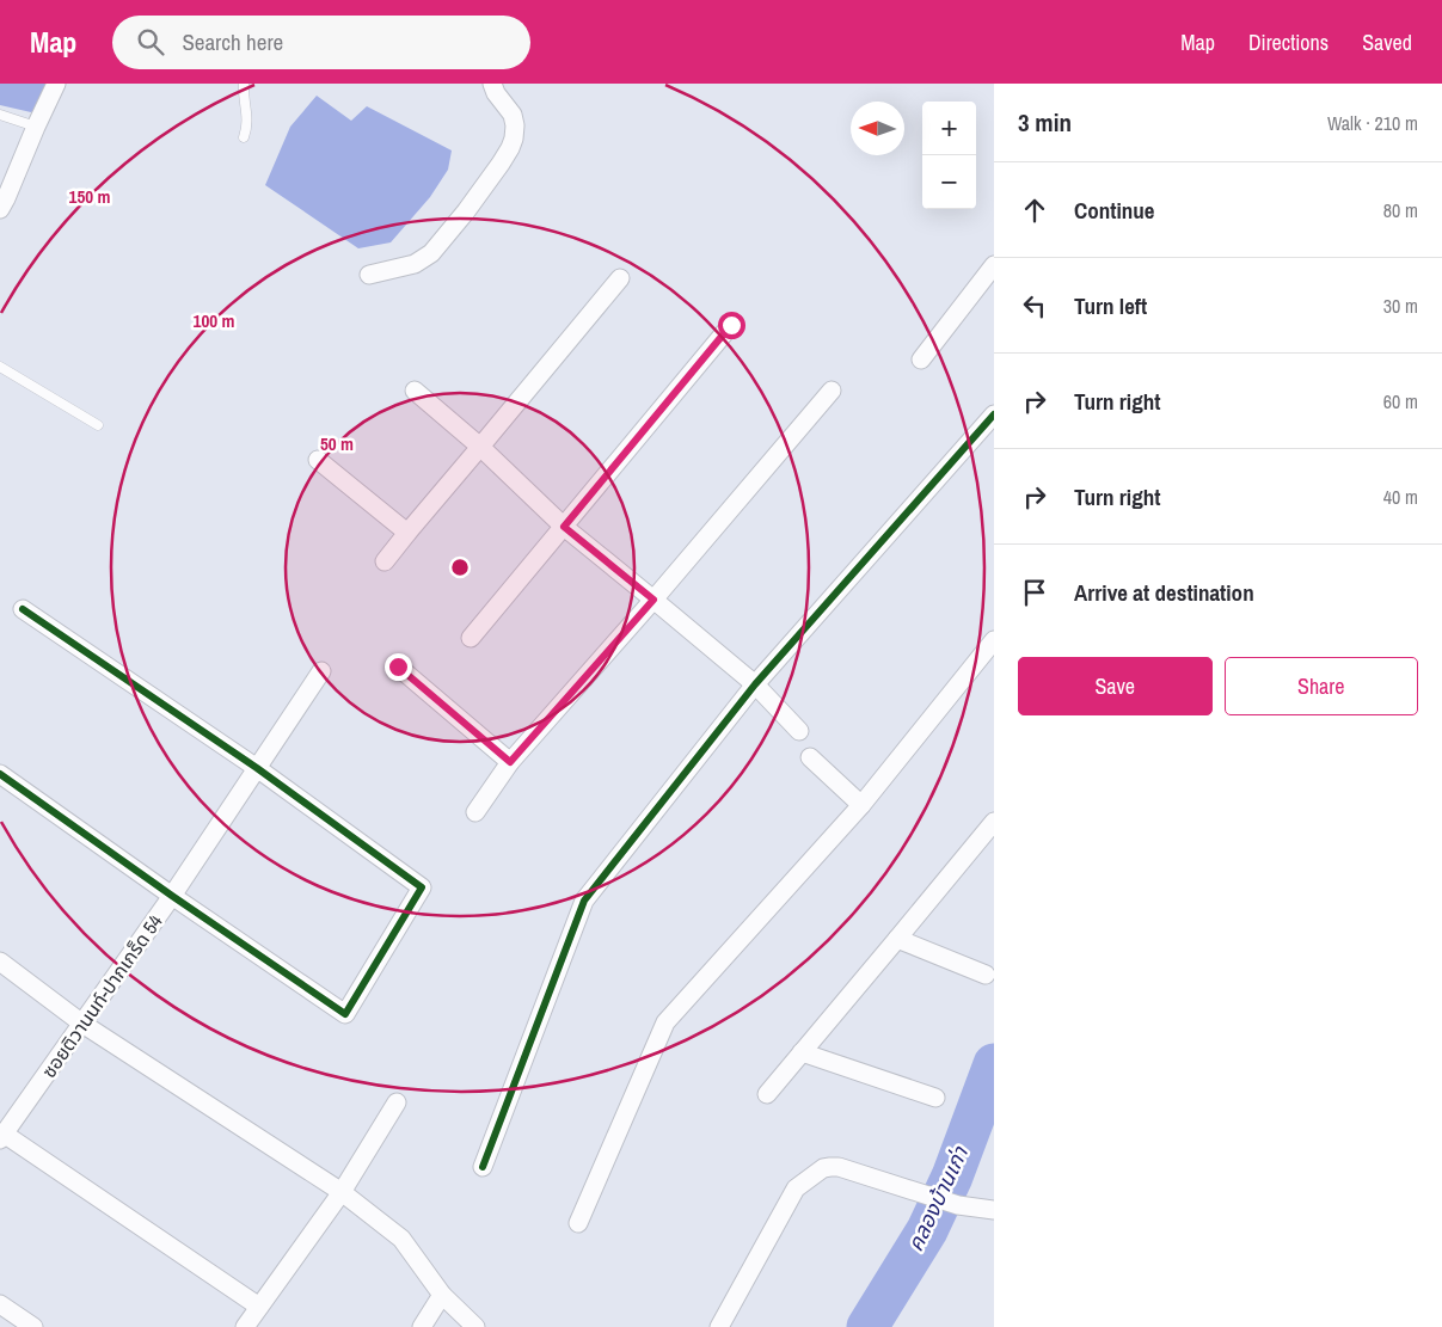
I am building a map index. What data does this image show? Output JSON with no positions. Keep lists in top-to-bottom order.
{
  "streets": {
    "street": ["ซอยติวานนท์-ปากเกร็ด 54"]
  },
  "water": ["คลองบ้านเก่า"],
  "north": "left",
  "page": {
    "header": "Map",
    "search": "Search here",
    "nav": ["Map", "Directions", "Saved"],
    "heading": ["3 min", "Walk · 210 m"],
    "map_buttons": ["+", "−"],
    "list": [
      ["Continue", "80 m"],
      ["Turn left", "30 m"],
      ["Turn right", "60 m"],
      ["Turn right", "40 m"],
      "Arrive at destination"
    ],
    "buttons": ["Save", "Share"]
  },
  "rings": ["150 m", "100 m", "50 m"]
}
